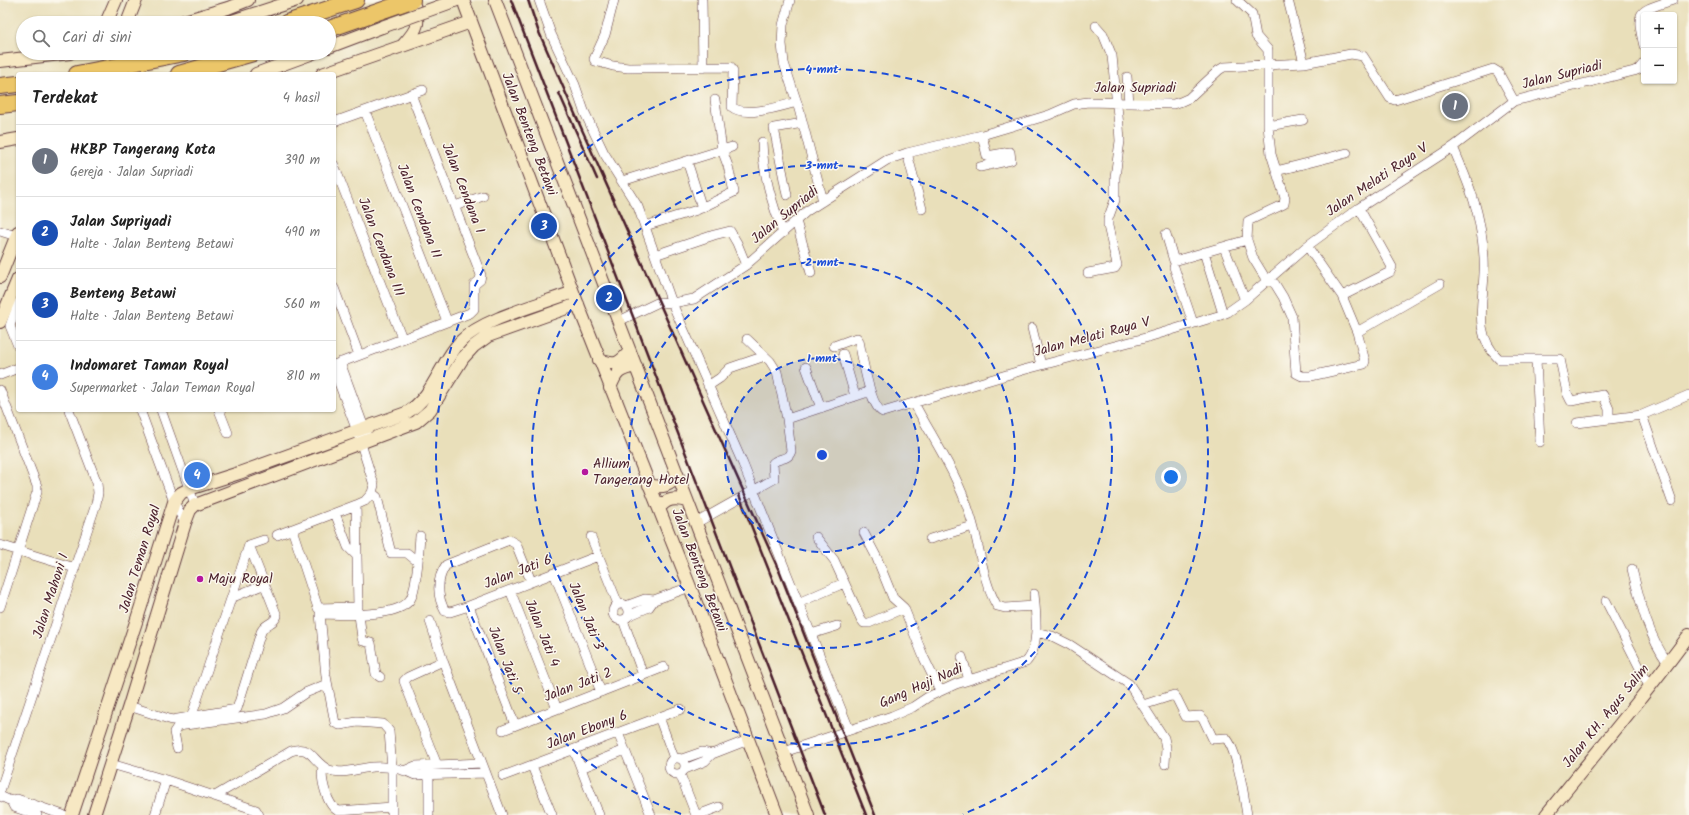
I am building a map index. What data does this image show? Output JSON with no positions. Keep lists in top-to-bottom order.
{
  "streets": {
    "street": [
      "Jalan Supriadi",
      "Jalan Benteng Betawi",
      "Jalan Melati Raya V",
      "Jalan Cendana I",
      "Jalan Cendana II",
      "Jalan Cendana III",
      "Jalan Teman Royal",
      "Jalan Jati 6",
      "Jalan Mahoni I",
      "Jalan Jati 3",
      "Jalan Jati 4",
      "Jalan Jati 5",
      "Jalan Jati 2",
      "Gang Haji Nadi",
      "Jalan KH. Agus Salim",
      "Jalan Ebony 6"
    ]
  },
  "crossings": [
    ["Jalan Supriadi", "Jalan Benteng Betawi"],
    ["Jalan Supriadi", "Jalan Melati Raya V"],
    ["Jalan Benteng Betawi", "Jalan Teman Royal"],
    ["Jalan Benteng Betawi", "Gang Haji Nadi"],
    ["Jalan Cendana I", "Jalan Cendana II"],
    ["Jalan Jati 6", "Jalan Jati 3"],
    ["Jalan Jati 6", "Jalan Jati 4"],
    ["Jalan Jati 6", "Jalan Jati 5"],
    ["Jalan Jati 3", "Jalan Jati 2"],
    ["Jalan Jati 4", "Jalan Jati 2"],
    ["Jalan Jati 5", "Jalan Jati 2"]
  ],
  "places": ["Allium Tangerang Hotel", "Maju Royal"],
  "page": {
    "map_buttons": ["+", "−"],
    "search": "Cari di sini",
    "heading": ["Terdekat", "4 hasil"],
    "pins": [
      "1",
      "3",
      "2",
      "4"
    ],
    "list": [
      {
        "mark": "1",
        "name": "HKBP Tangerang Kota",
        "note": "Gereja · Jalan Supriadi",
        "value": "390 m"
      },
      {
        "mark": "2",
        "name": "Jalan Supriyadi",
        "note": "Halte · Jalan Benteng Betawi",
        "value": "490 m"
      },
      {
        "mark": "3",
        "name": "Benteng Betawi",
        "note": "Halte · Jalan Benteng Betawi",
        "value": "560 m"
      },
      {
        "mark": "4",
        "name": "Indomaret Taman Royal",
        "note": "Supermarket · Jalan Teman Royal",
        "value": "810 m"
      }
    ]
  },
  "rings": [
    "4 mnt",
    "3 mnt",
    "2 mnt",
    "1 mnt"
  ]
}
